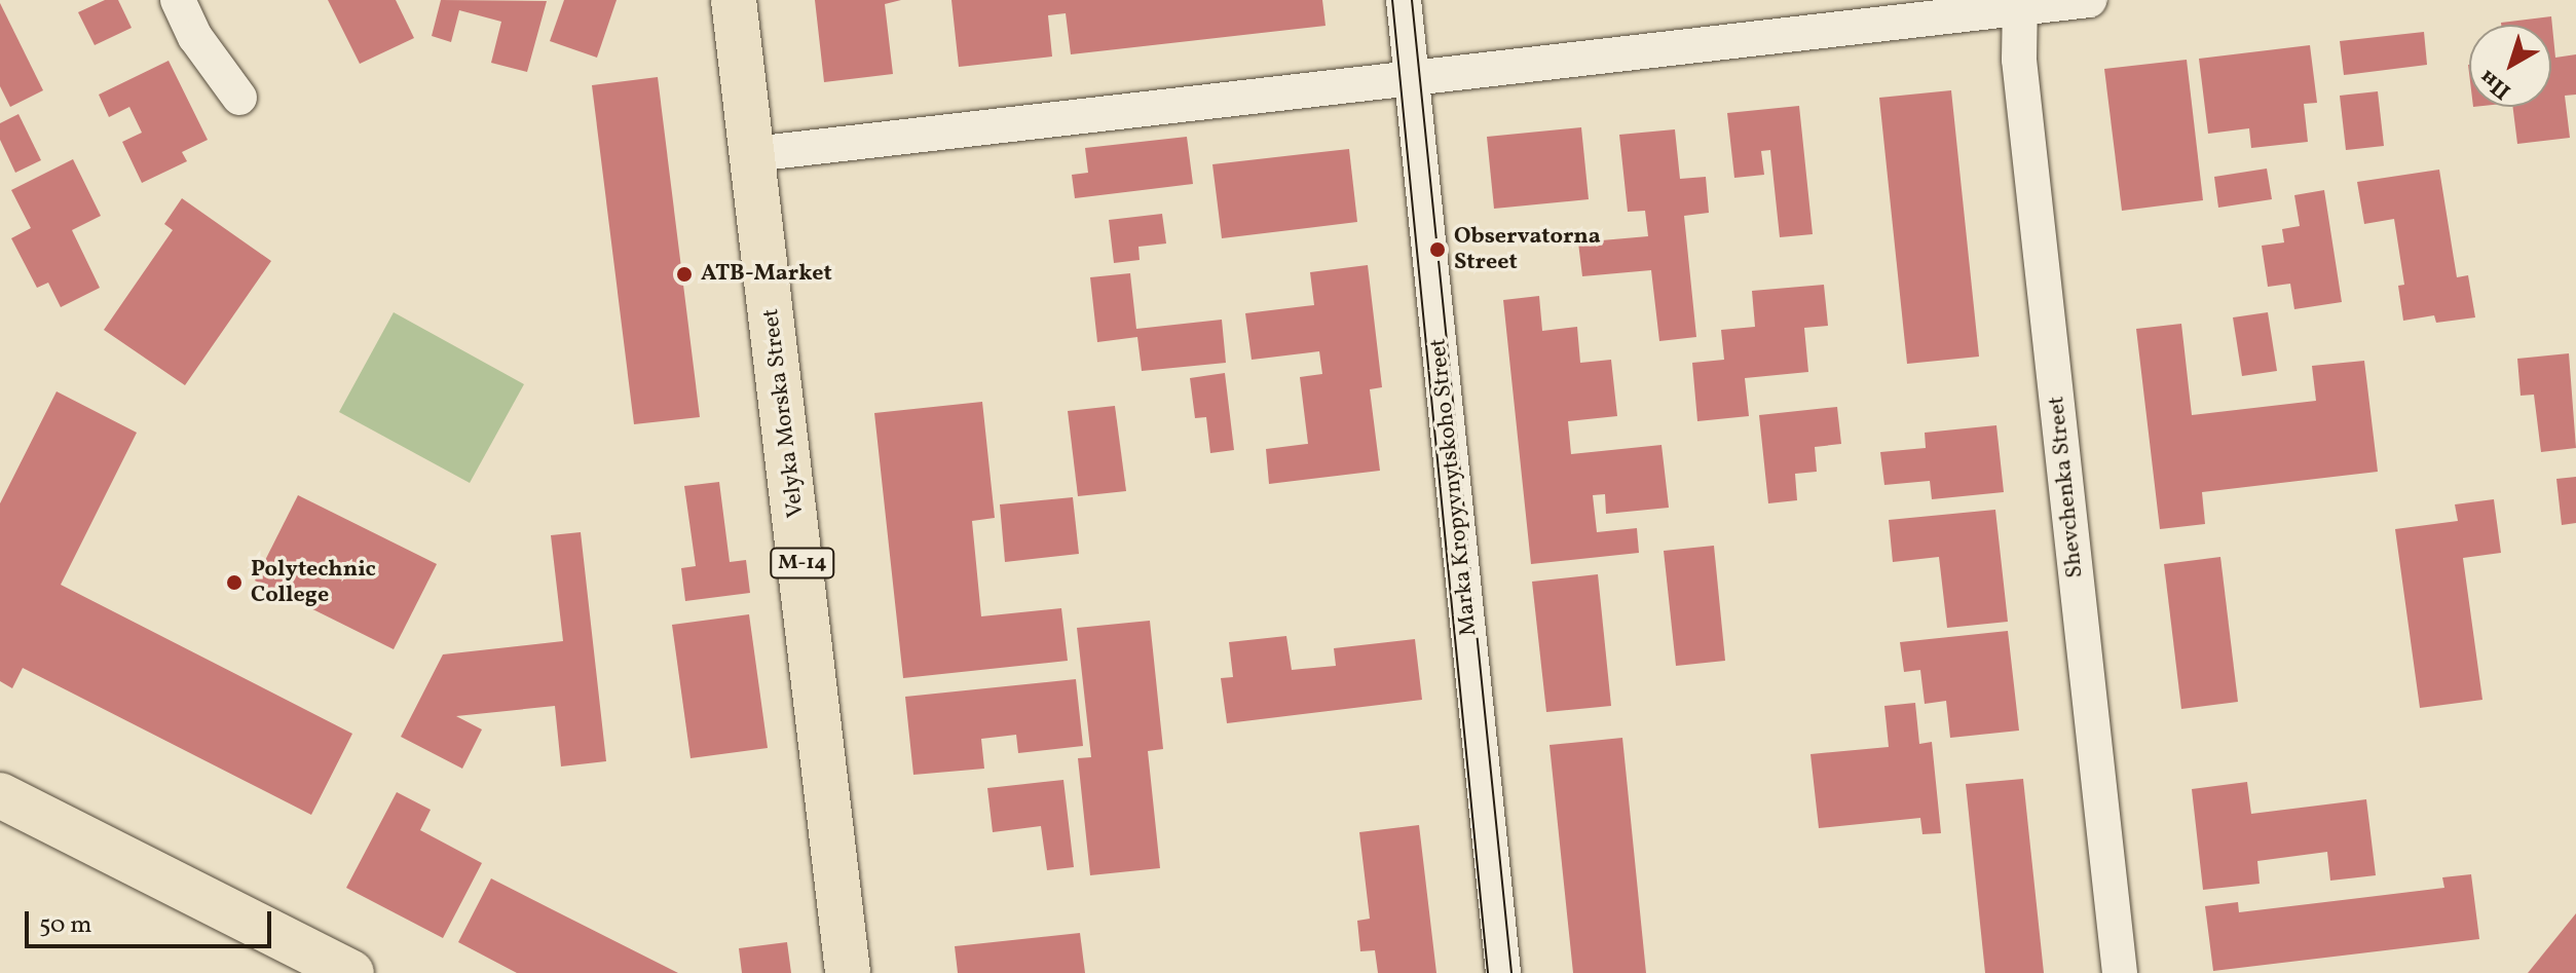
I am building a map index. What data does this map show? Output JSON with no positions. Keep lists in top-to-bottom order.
{
  "streets": {
    "highway": ["Velyka Morska Street", "М-14"],
    "street": ["Marka Kropyvnytskoho Street", "Shevchenka Street"]
  },
  "places": ["Observatorna Street", "ATB-Market", "Polytechnic College"],
  "scale_bar": "50 m",
  "north": "bottom left"
}
